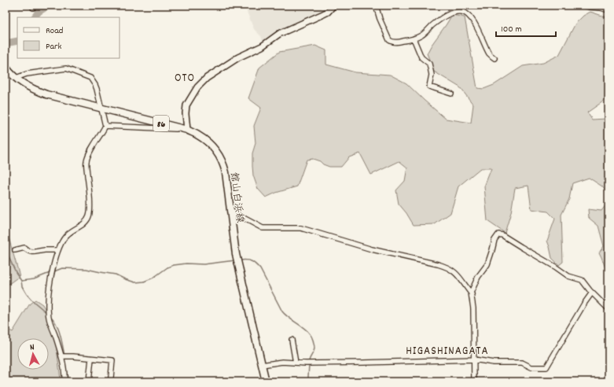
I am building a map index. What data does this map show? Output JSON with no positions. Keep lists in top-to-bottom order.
{
  "streets": {
    "main road": ["86", "館山白浜線"]
  },
  "districts": ["OTO", "HIGASHINAGATA"],
  "legend": ["Road", "Park"],
  "scale_bar": "100 m",
  "north": "top"
}
